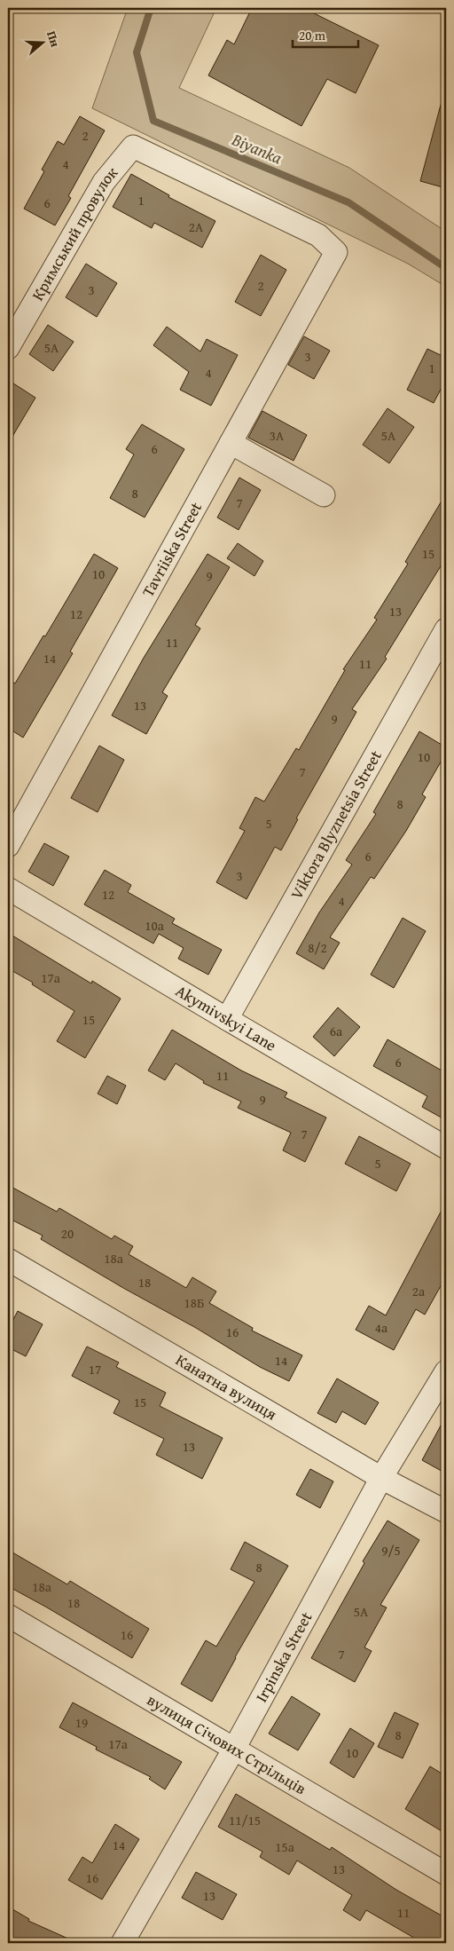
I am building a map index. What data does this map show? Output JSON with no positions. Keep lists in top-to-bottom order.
{
  "streets": {
    "street": [
      "Кримський провулок",
      "Tavriiska Street",
      "Viktora Blyznetsia Street",
      "Akymivskyi Lane",
      "Канатна вулиця",
      "Irpinska Street",
      "вулиця Січових Стрільців"
    ]
  },
  "crossings": [
    ["Кримський провулок", "Tavriiska Street"],
    ["Viktora Blyznetsia Street", "Akymivskyi Lane"],
    ["Канатна вулиця", "Irpinska Street"],
    ["Irpinska Street", "вулиця Січових Стрільців"]
  ],
  "water": ["Biyanka"],
  "house_numbers": [
    "2",
    "4",
    "1",
    "6",
    "2А",
    "2",
    "3",
    "5А",
    "3",
    "1",
    "4",
    "3А",
    "5А",
    "6",
    "8",
    "7",
    "15",
    "10",
    "9",
    "13",
    "12",
    "11",
    "14",
    "11",
    "13",
    "9",
    "10",
    "7",
    "8",
    "5",
    "6",
    "3",
    "12",
    "4",
    "10а",
    "8/2",
    "17а",
    "15",
    "6а",
    "6",
    "11",
    "9",
    "7",
    "5",
    "20",
    "18а",
    "18",
    "2а",
    "18Б",
    "4а",
    "16",
    "14",
    "17",
    "15",
    "13",
    "9/5",
    "8",
    "18а",
    "18",
    "5А",
    "16",
    "7",
    "19",
    "8",
    "17а",
    "10",
    "11/15",
    "14",
    "15а",
    "13",
    "16",
    "13",
    "11"
  ],
  "scale_bar": "20 m",
  "north": "right"
}
